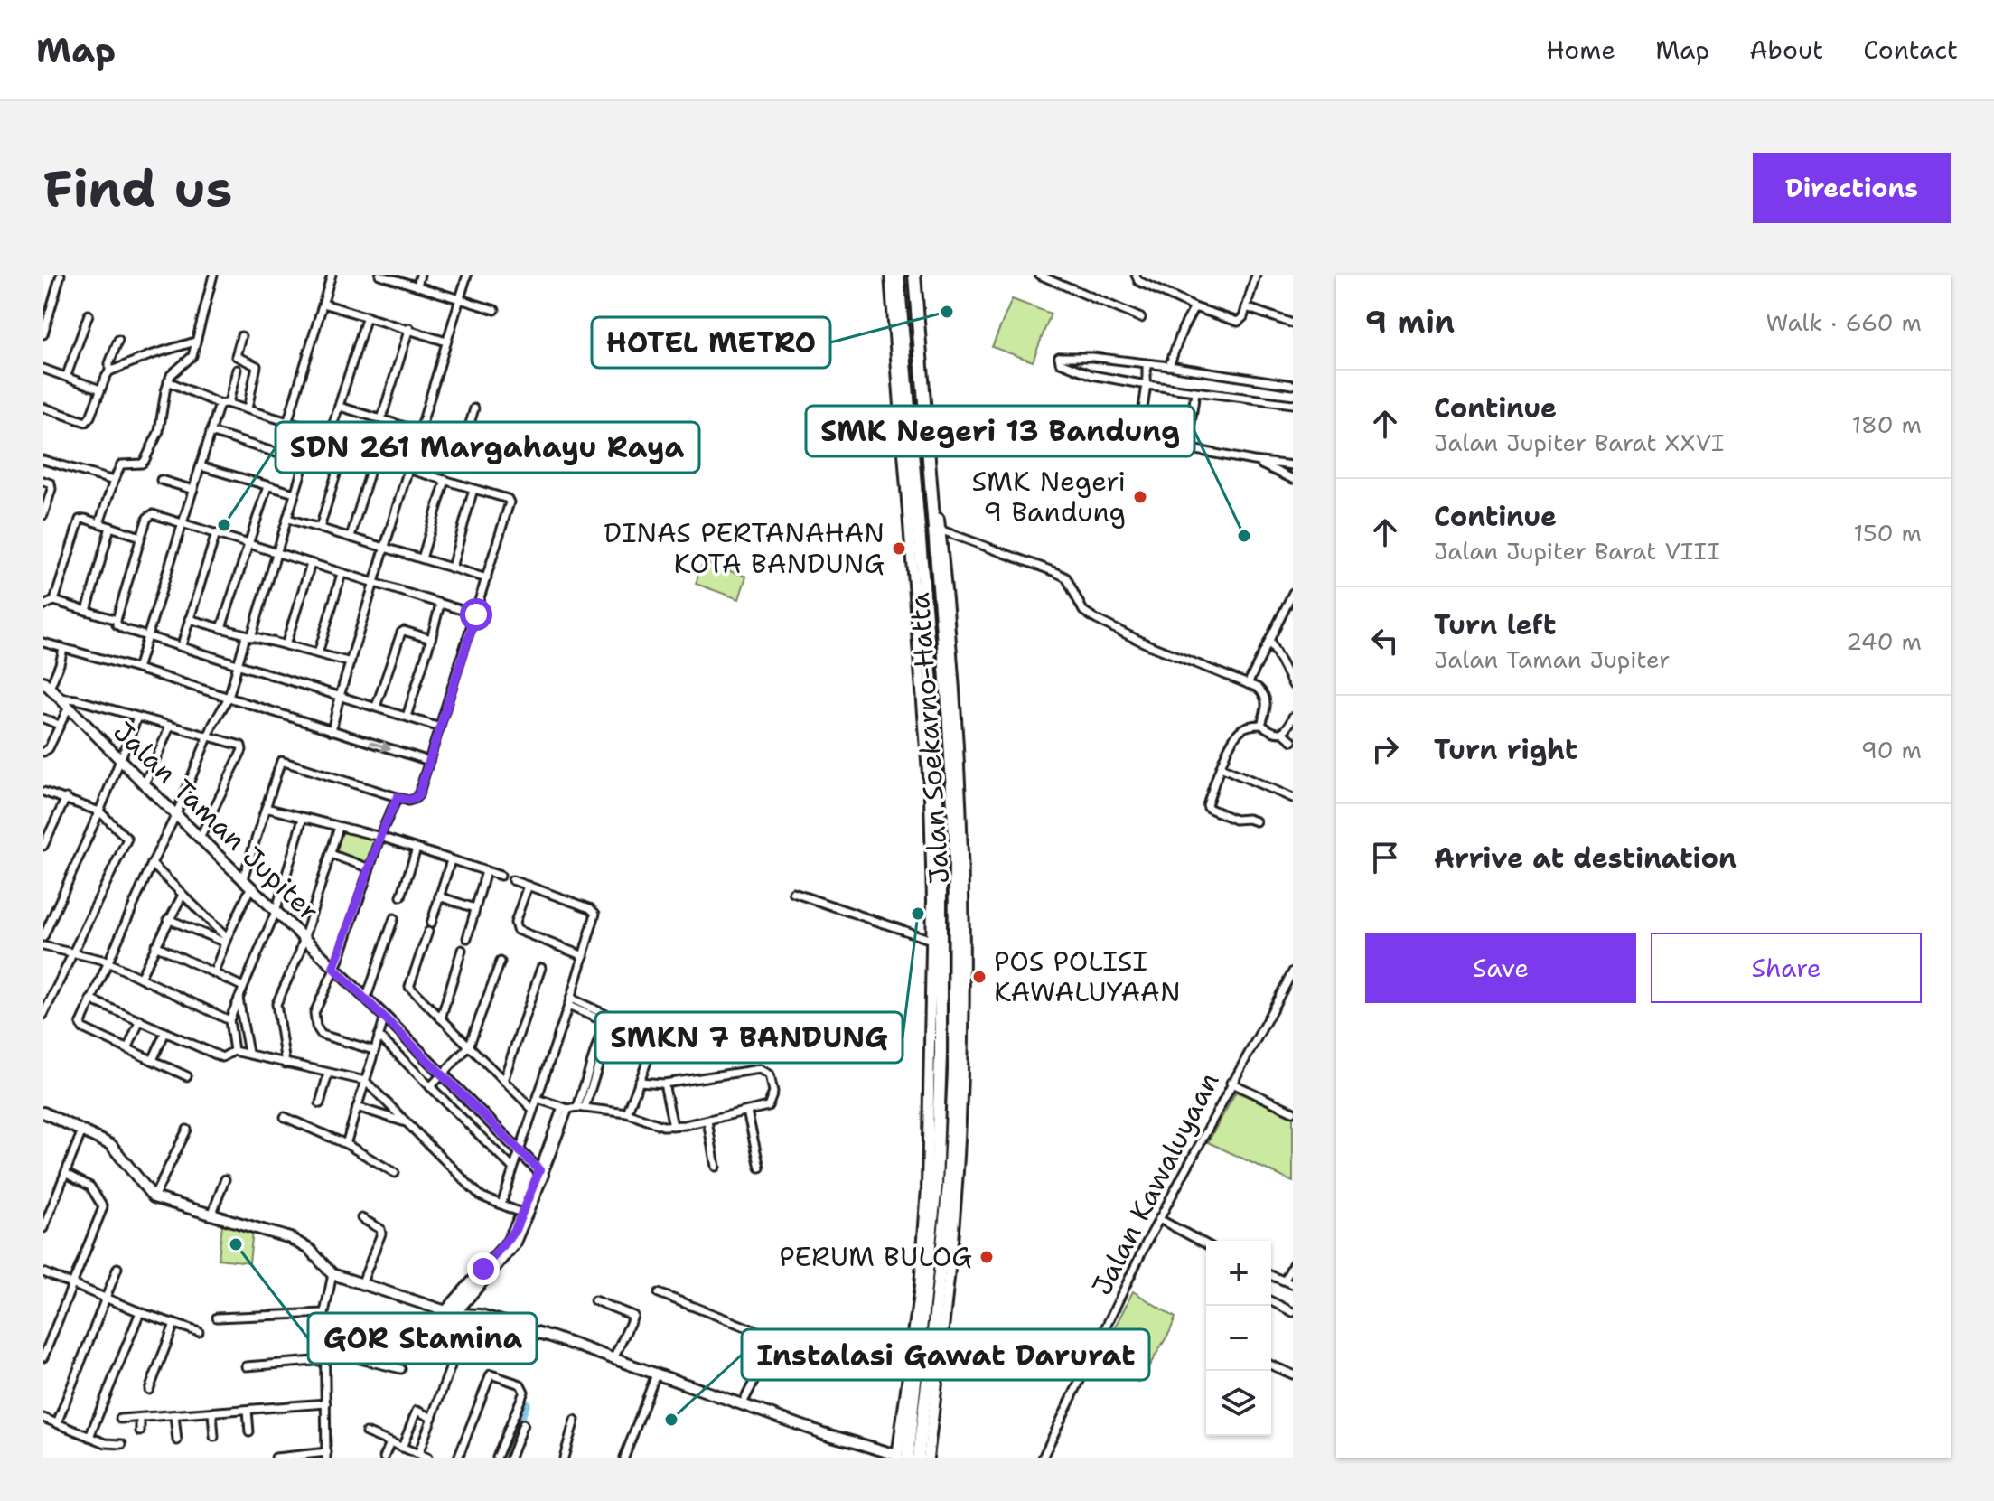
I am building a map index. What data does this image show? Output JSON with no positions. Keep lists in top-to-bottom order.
{
  "streets": {
    "highway": ["Jalan Soekarno-Hatta"],
    "main road": ["Jalan Taman Jupiter"],
    "street": ["Jalan Kawaluyaan"]
  },
  "places": [
    "HOTEL METRO",
    "SMK Negeri 9 Bandung",
    "SDN 261 Margahayu Raya",
    "SMK Negeri 13 Bandung",
    "DINAS PERTANAHAN KOTA BANDUNG",
    "SMKN 7 BANDUNG",
    "POS POLISI KAWALUYAAN",
    "GOR Stamina",
    "PERUM BULOG",
    "Instalasi Gawat Darurat"
  ],
  "page": {
    "header": "Map",
    "nav": [
      "Home",
      "Map",
      "About",
      "Contact"
    ],
    "buttons": [
      "Directions",
      ["Save", "Share"]
    ],
    "title": "Find us",
    "heading": ["9 min", "Walk · 660 m"],
    "list": [
      ["Continue", "Jalan Jupiter Barat XXVI", "180 m"],
      ["Continue", "Jalan Jupiter Barat VIII", "150 m"],
      ["Turn left", "Jalan Taman Jupiter", "240 m"],
      ["Turn right", "90 m"],
      "Arrive at destination"
    ],
    "map_buttons": ["+", "−"]
  }
}
